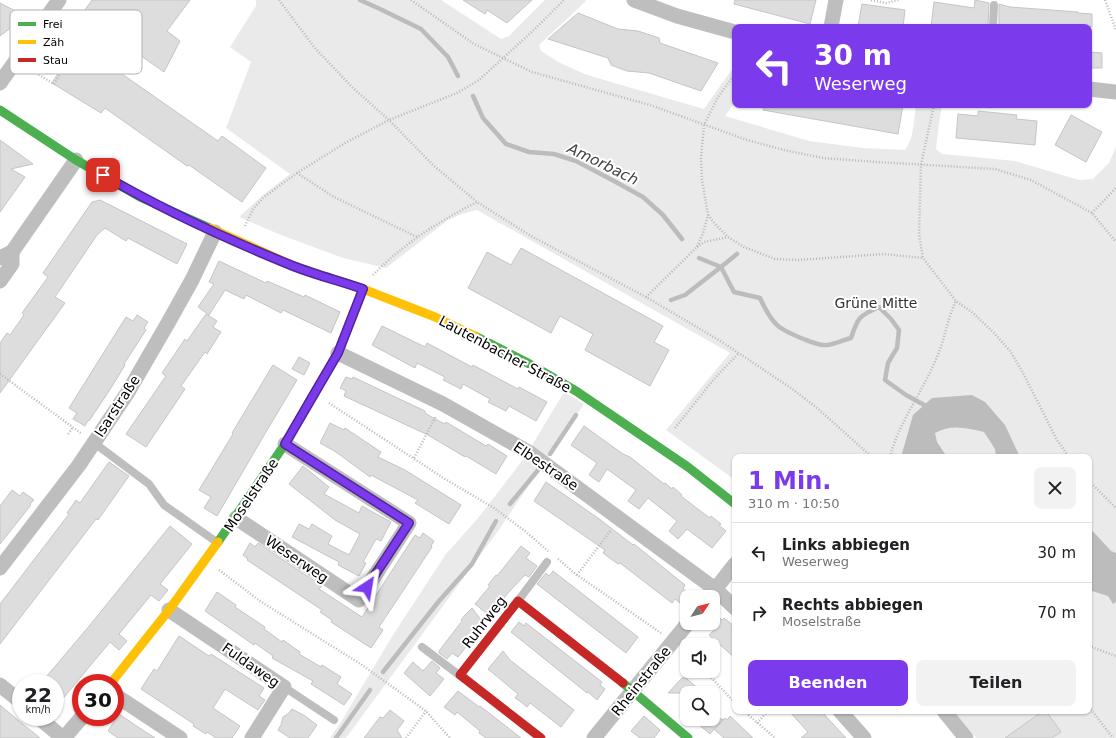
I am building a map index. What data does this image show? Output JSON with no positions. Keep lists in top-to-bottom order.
{
  "streets": {
    "street": [
      "Lautenbacher Straße",
      "Isarstraße",
      "Elbestraße",
      "Moselstraße",
      "Weserweg",
      "Ruhrweg",
      "Fuldaweg",
      "Rheinstraße"
    ]
  },
  "crossings": [
    ["Lautenbacher Straße", "Isarstraße"],
    ["Lautenbacher Straße", "Moselstraße"],
    ["Elbestraße", "Moselstraße"],
    ["Moselstraße", "Weserweg"],
    ["Moselstraße", "Fuldaweg"],
    ["Ruhrweg", "Rheinstraße"]
  ],
  "water": ["Amorbach"],
  "parks": ["Grüne Mitte"],
  "legend": ["Frei", "Zäh", "Stau"],
  "north": "top right",
  "page": {
    "turn": ["30 m", "Weserweg"],
    "heading": ["1 Min.", "310 m · 10:50"],
    "list": [
      {
        "name": "Links abbiegen",
        "note": "Weserweg",
        "value": "30 m"
      },
      {
        "name": "Rechts abbiegen",
        "note": "Moselstraße",
        "value": "70 m"
      }
    ],
    "buttons": ["Beenden", "Teilen"],
    "speed": "22 km/h",
    "limit": "30"
  }
}
